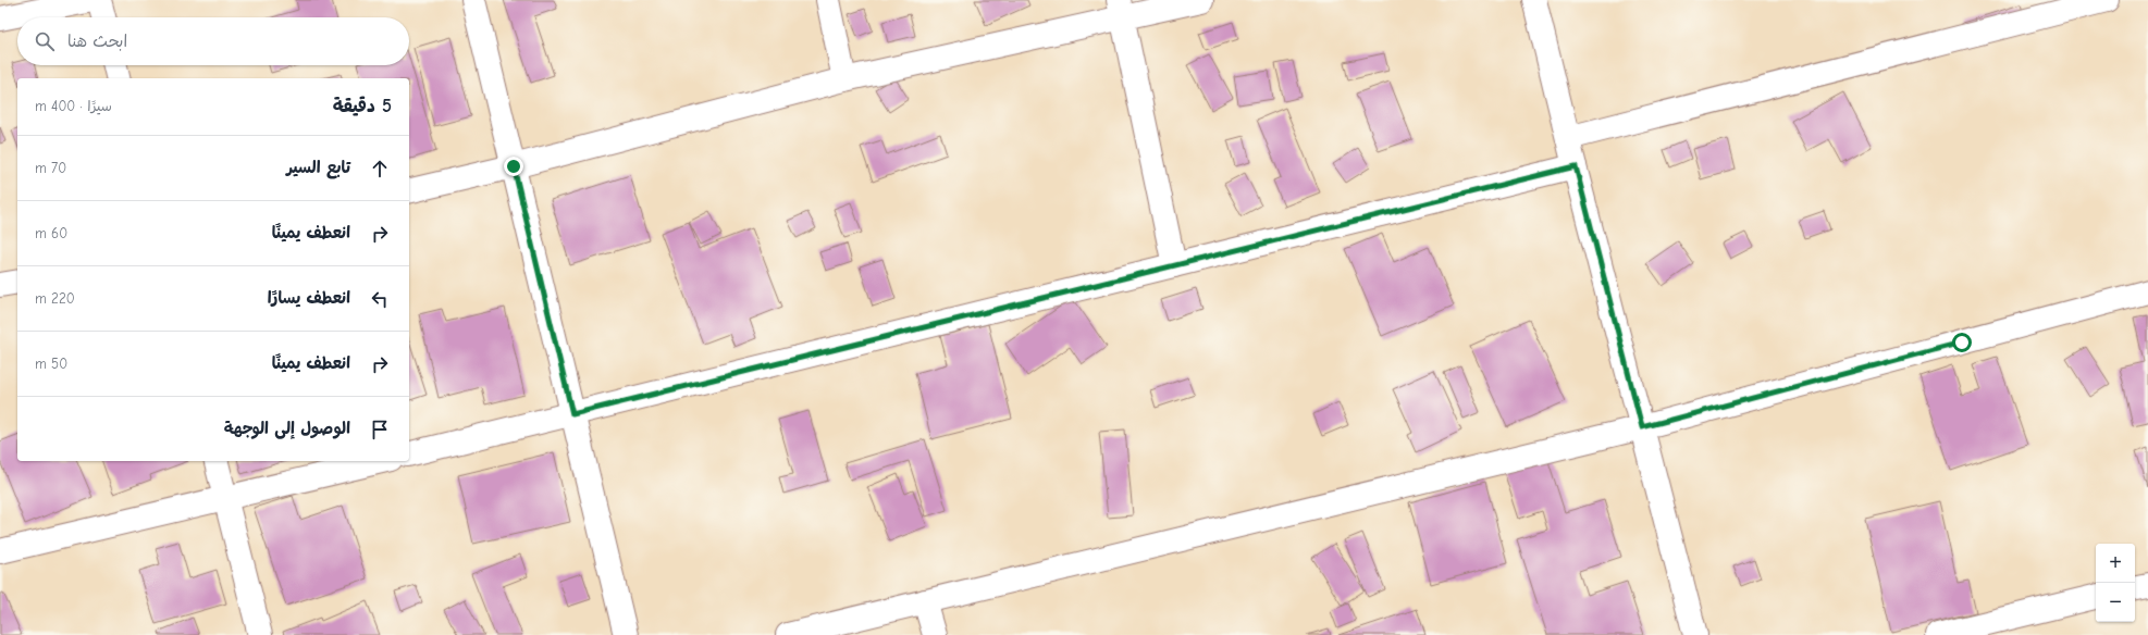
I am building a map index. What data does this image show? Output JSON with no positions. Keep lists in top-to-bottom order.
{
  "page": {
    "search": "ابحث هنا",
    "heading": ["5 دقيقة", "سيرًا · 400 m"],
    "list": [
      ["تابع السير", "70 m"],
      ["انعطف يمينًا", "60 m"],
      ["انعطف يسارًا", "220 m"],
      ["انعطف يمينًا", "50 m"],
      "الوصول إلى الوجهة"
    ],
    "map_buttons": ["+", "−"]
  }
}
